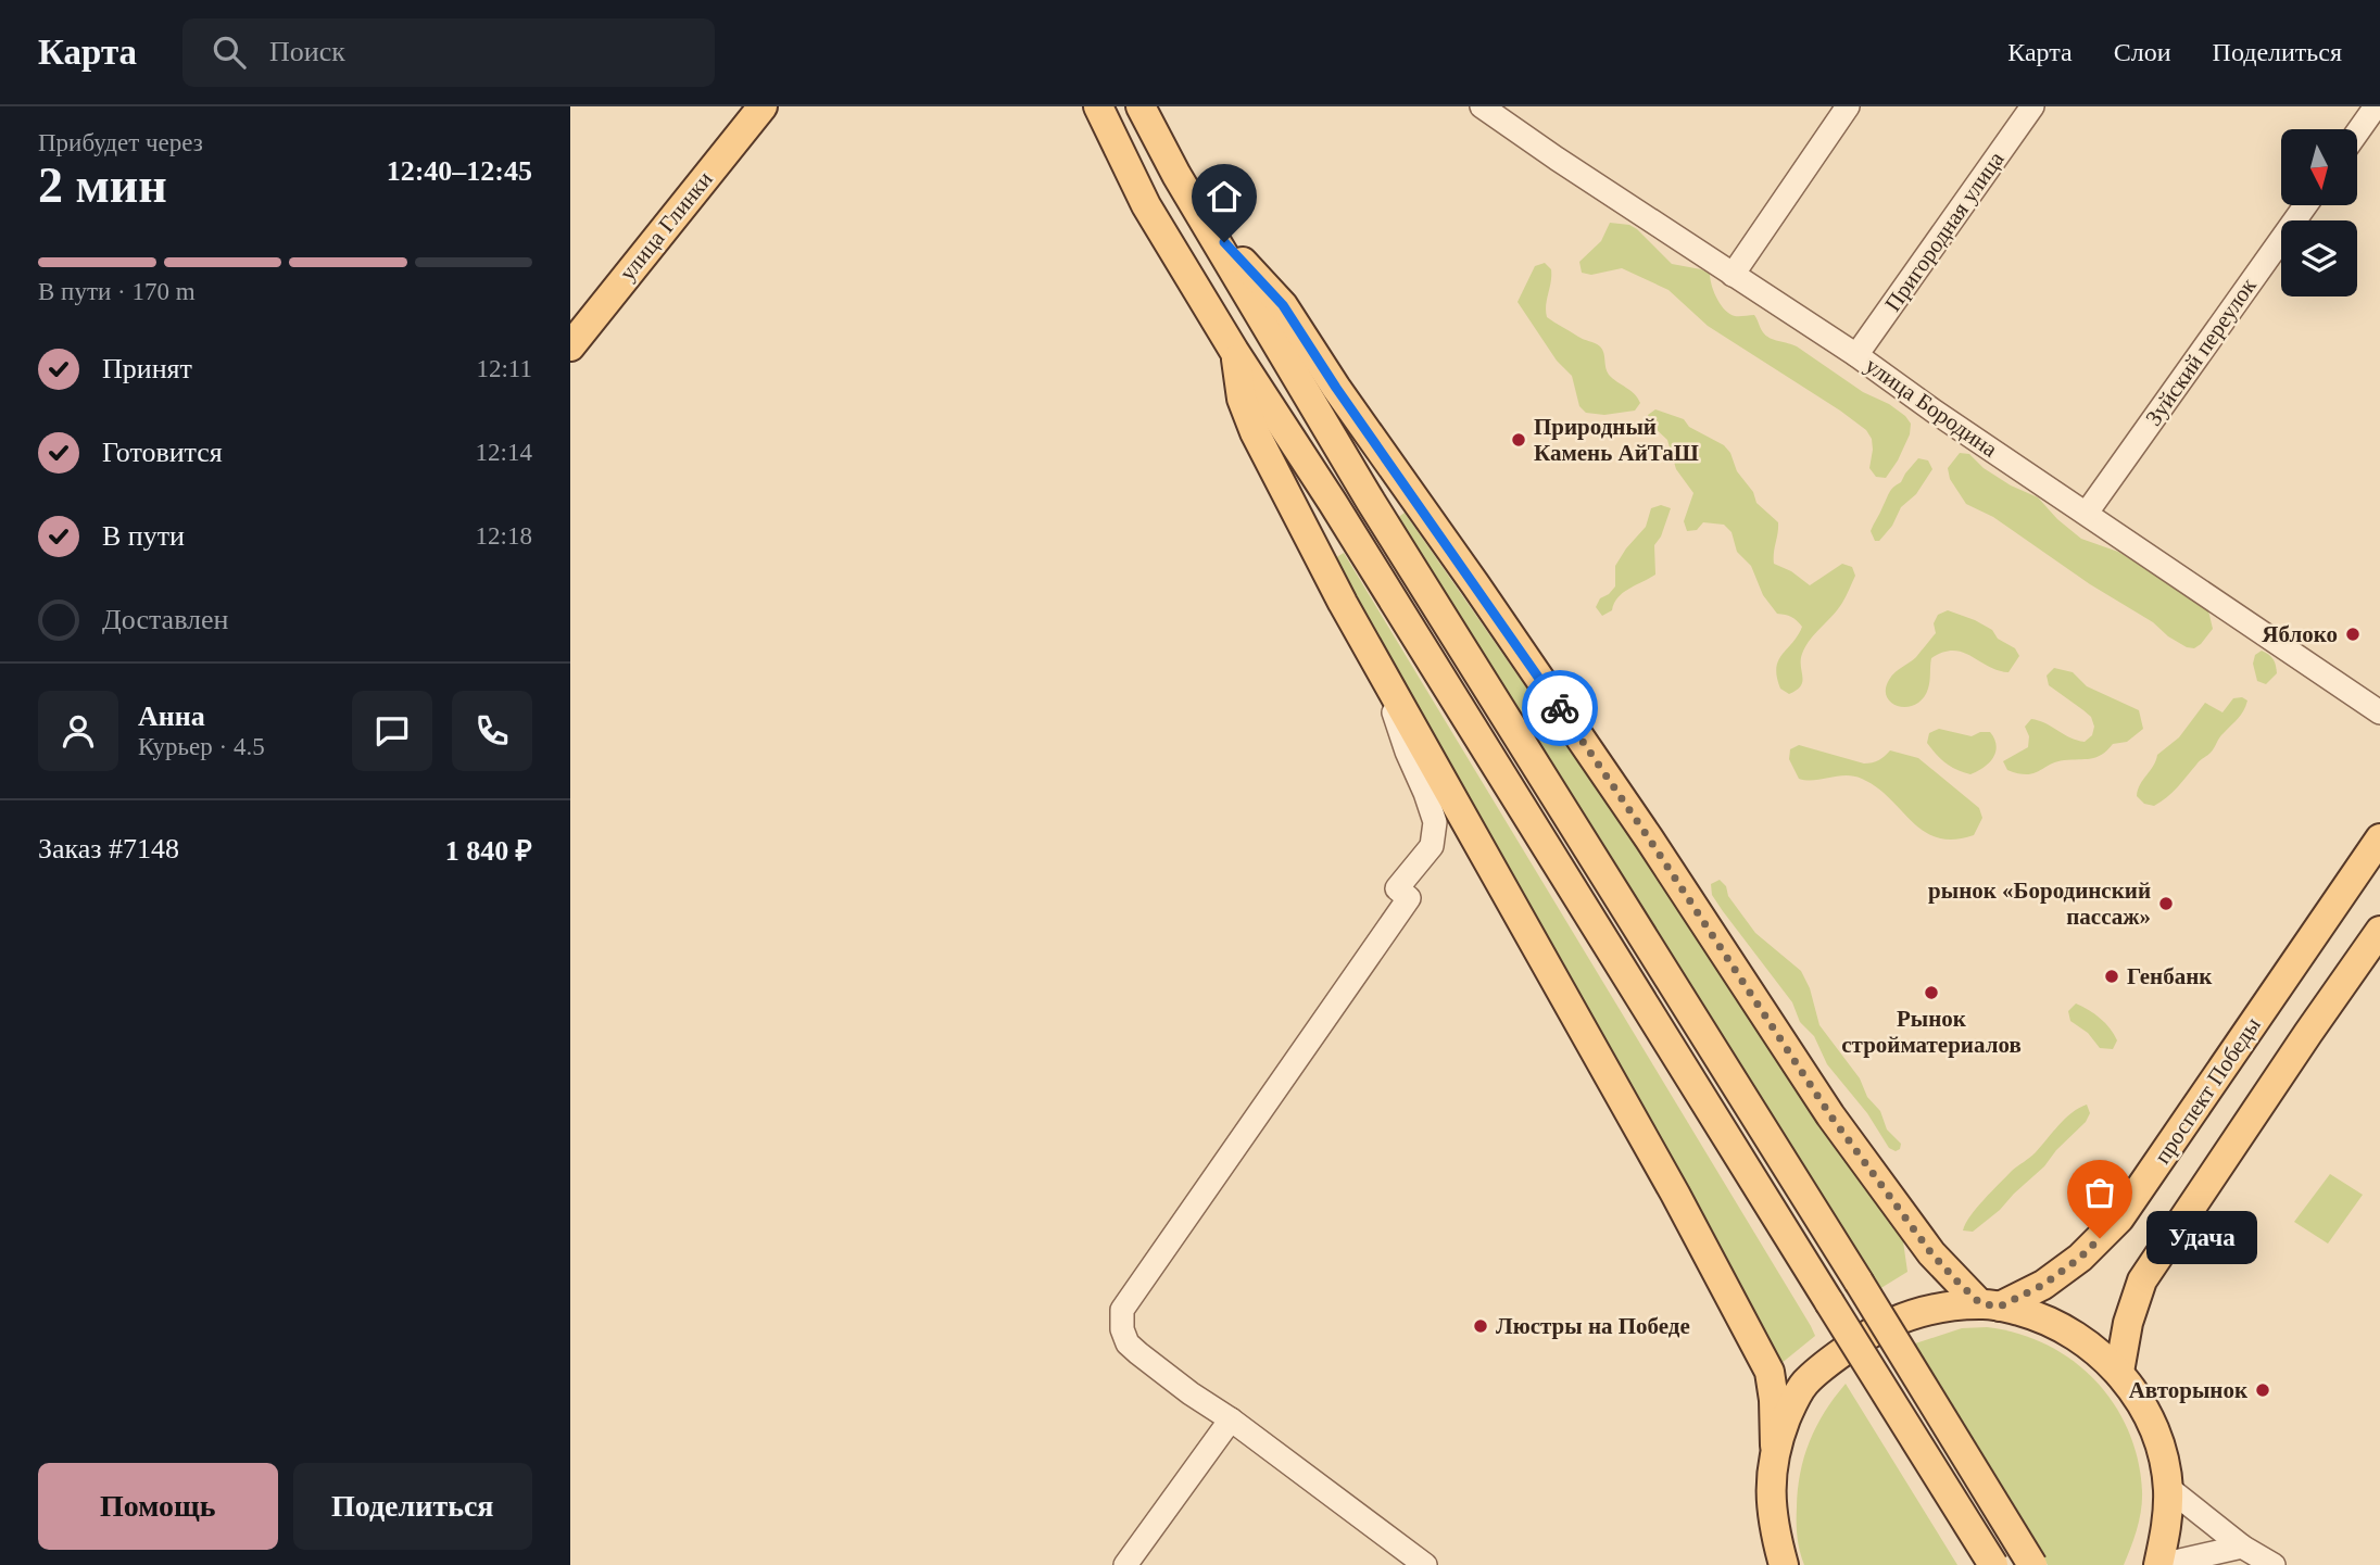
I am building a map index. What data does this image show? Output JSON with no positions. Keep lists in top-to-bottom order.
{
  "streets": {
    "main road": ["улица Глинки", "проспект Победы"],
    "street": ["Пригородная улица", "Зуйский переулок", "улица Бородина"]
  },
  "crossings": [
    ["Пригородная улица", "улица Бородина"],
    ["Зуйский переулок", "улица Бородина"]
  ],
  "places": [
    "Природный Камень АйТаШ",
    "Яблоко",
    "рынок «Бородинский пассаж»",
    "Генбанк",
    "Рынок стройматериалов",
    "Удача",
    "Люстры на Победе",
    "Авторынок"
  ],
  "north": "bottom",
  "page": {
    "header": "Карта",
    "search": "Поиск",
    "nav": ["Карта", "Слои", "Поделиться"],
    "heading": ["2 мин", "Прибудет через", "12:40–12:45"],
    "panel": [
      "Анна",
      "Курьер · 4.5",
      "Заказ #7148",
      "1 840 ₽"
    ],
    "bar": "В пути · 170 m",
    "list": [
      ["Принят", "12:11"],
      ["Готовится", "12:14"],
      ["В пути", "12:18"],
      "Доставлен"
    ],
    "bubble": "Удача",
    "buttons": ["Помощь", "Поделиться"]
  }
}
